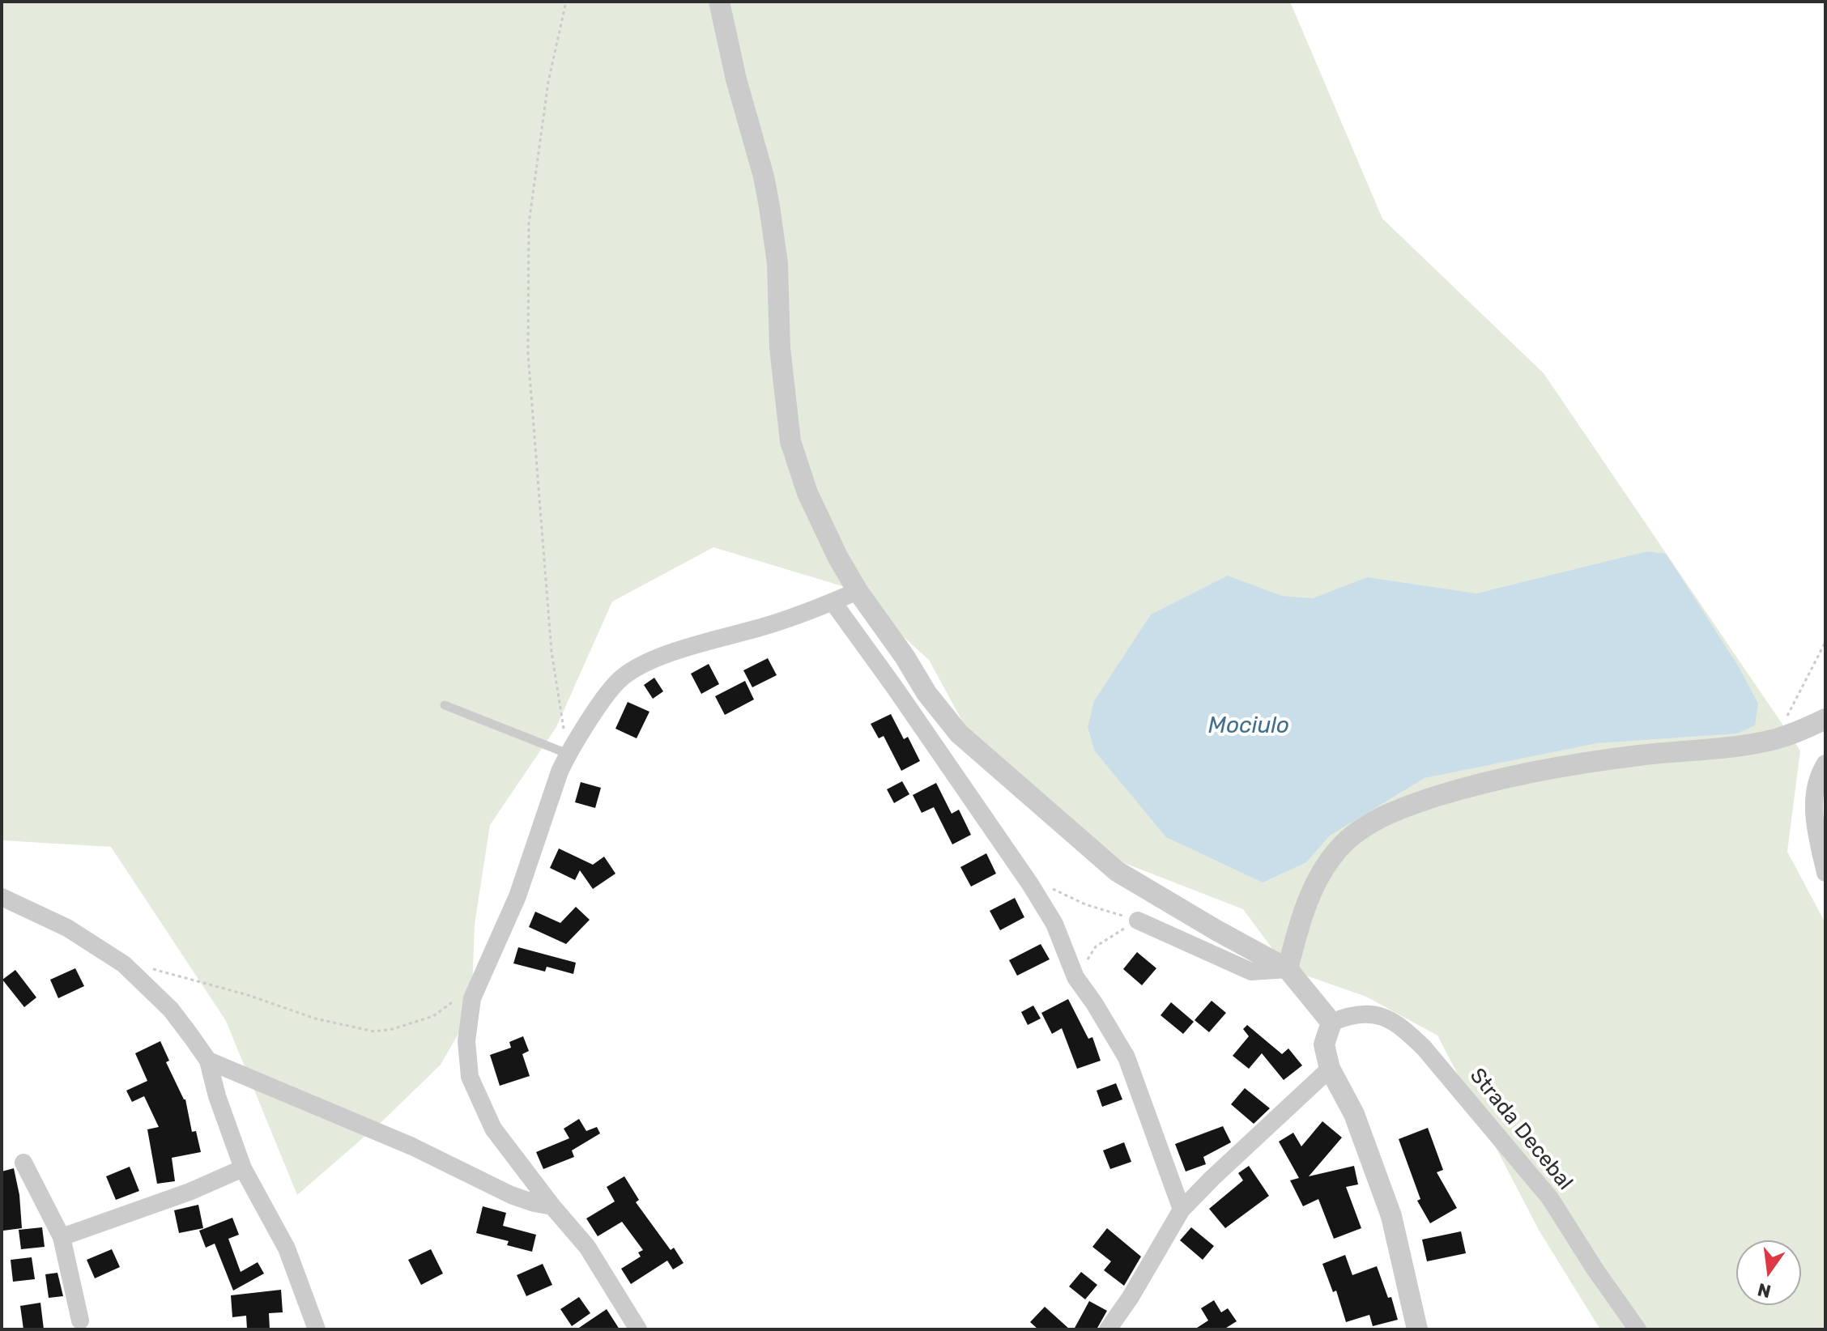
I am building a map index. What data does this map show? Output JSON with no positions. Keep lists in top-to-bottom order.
{
  "streets": {
    "street": ["Strada Decebal"]
  },
  "water": ["Mociulo"],
  "north": "bottom"
}
